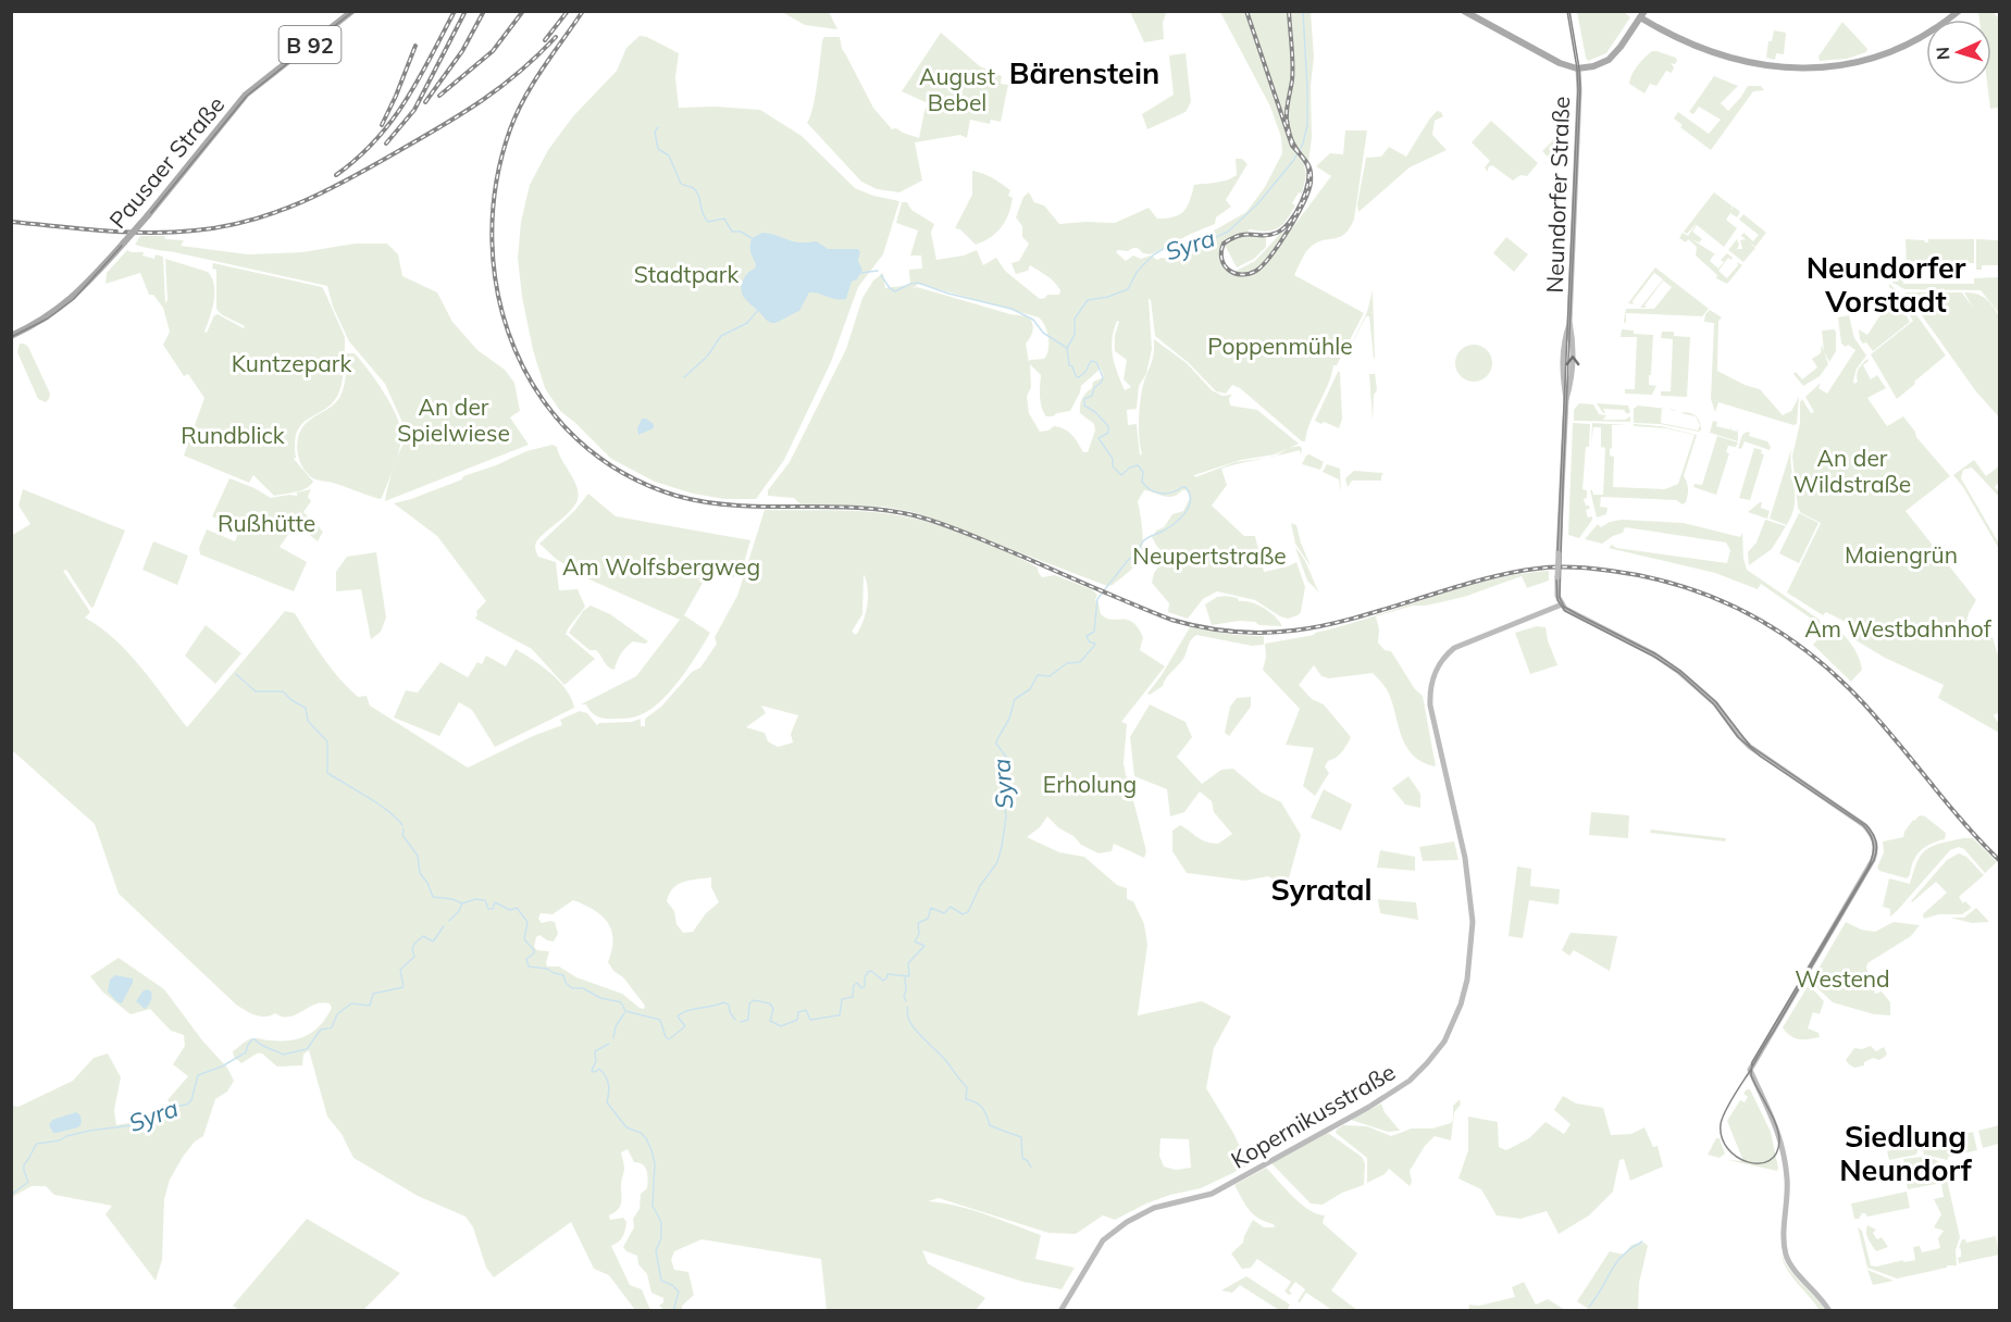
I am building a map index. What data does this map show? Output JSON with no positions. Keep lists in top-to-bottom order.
{
  "streets": {
    "main road": ["B 92", "Pausaer Straße"],
    "street": ["Neundorfer Straße", "Kopernikusstraße"]
  },
  "crossings": [
    ["Neundorfer Straße", "Kopernikusstraße"]
  ],
  "districts": [
    "Bärenstein",
    "Neundorfer Vorstadt",
    "Syratal",
    "Siedlung Neundorf"
  ],
  "water": ["Syra"],
  "parks": [
    "August Bebel",
    "Stadtpark",
    "Poppenmühle",
    "Kuntzepark",
    "An der Spielwiese",
    "Rundblick",
    "An der Wildstraße",
    "Rußhütte",
    "Maiengrün",
    "Neupertstraße",
    "Am Wolfsbergweg",
    "Am Westbahnhof",
    "Erholung",
    "Westend"
  ],
  "north": "left"
}
